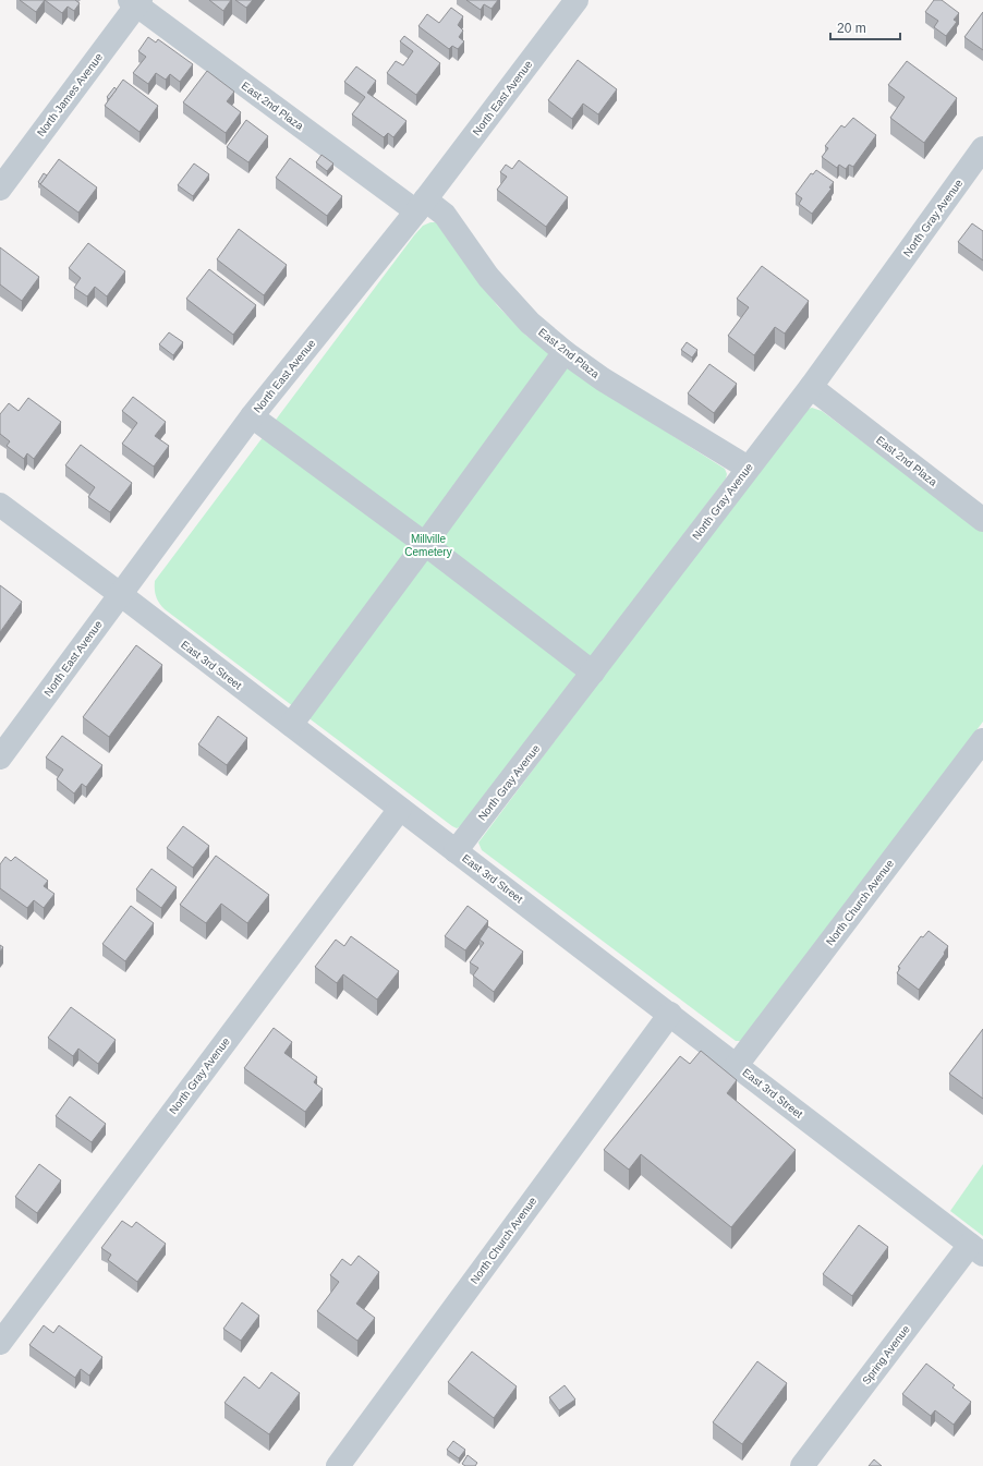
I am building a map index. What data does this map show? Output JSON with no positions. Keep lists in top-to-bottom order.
{
  "streets": {
    "street": [
      "North James Avenue",
      "North East Avenue",
      "East 2nd Plaza",
      "North Gray Avenue",
      "East 3rd Street",
      "North Church Avenue",
      "Spring Avenue"
    ]
  },
  "crossings": [
    ["North James Avenue", "East 2nd Plaza"],
    ["North East Avenue", "East 2nd Plaza"],
    ["North East Avenue", "East 3rd Street"],
    ["East 2nd Plaza", "North Gray Avenue"],
    ["North Gray Avenue", "East 3rd Street"],
    ["East 3rd Street", "North Church Avenue"],
    ["East 3rd Street", "Spring Avenue"]
  ],
  "parks": ["Millville Cemetery"],
  "scale_bar": "20 m"
}
